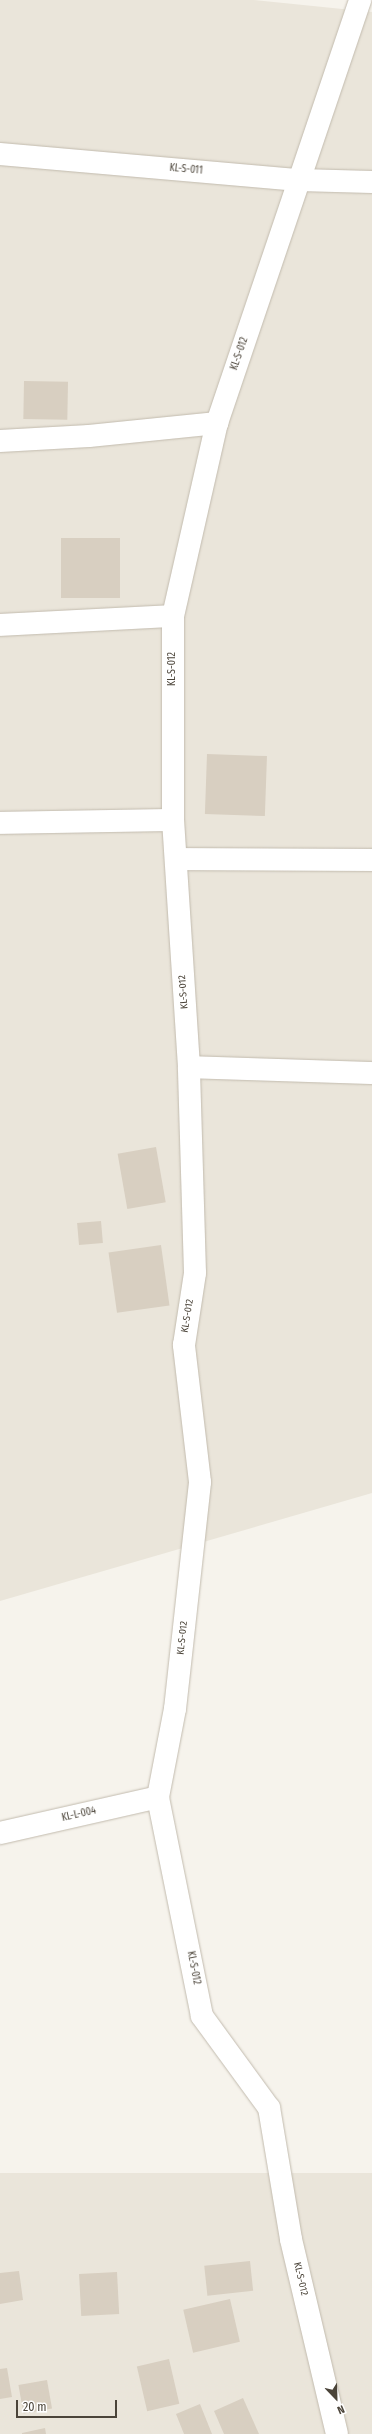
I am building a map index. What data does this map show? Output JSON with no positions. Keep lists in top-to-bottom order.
{
  "streets": {
    "street": ["KL-S-011", "KL-S-012", "KL-L-004"]
  },
  "crossings": [
    ["KL-S-011", "KL-S-012"],
    ["KL-S-012", "KL-L-004"]
  ],
  "scale_bar": "20 m",
  "north": "bottom right"
}
